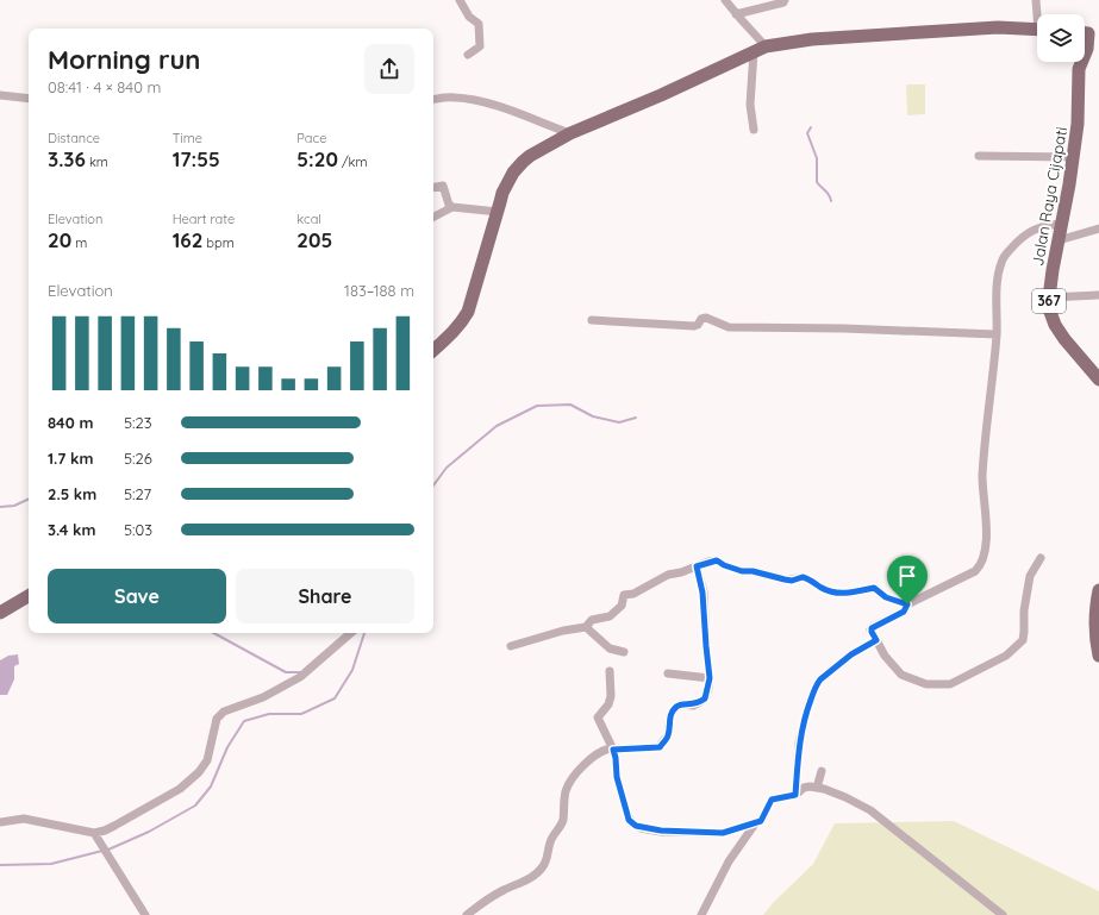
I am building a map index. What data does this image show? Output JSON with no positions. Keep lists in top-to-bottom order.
{
  "streets": {
    "main road": ["Jalan Raya Cijapati", "367"]
  },
  "page": {
    "heading": ["Morning run", "08:41 · 4 × 840 m"],
    "stats": [
      ["Distance", "3.36 km"],
      ["Time", "17:55"],
      ["Pace", "5:20 /km"],
      ["Elevation", "20 m"],
      ["Heart rate", "162 bpm"],
      ["kcal", "205"]
    ],
    "chart": ["Elevation", "183–188 m"],
    "list": [
      {
        "name": "840 m",
        "note": "5:23"
      },
      {
        "name": "1.7 km",
        "note": "5:26"
      },
      {
        "name": "2.5 km",
        "note": "5:27"
      },
      {
        "name": "3.4 km",
        "note": "5:03"
      }
    ],
    "buttons": ["Save", "Share"]
  }
}
